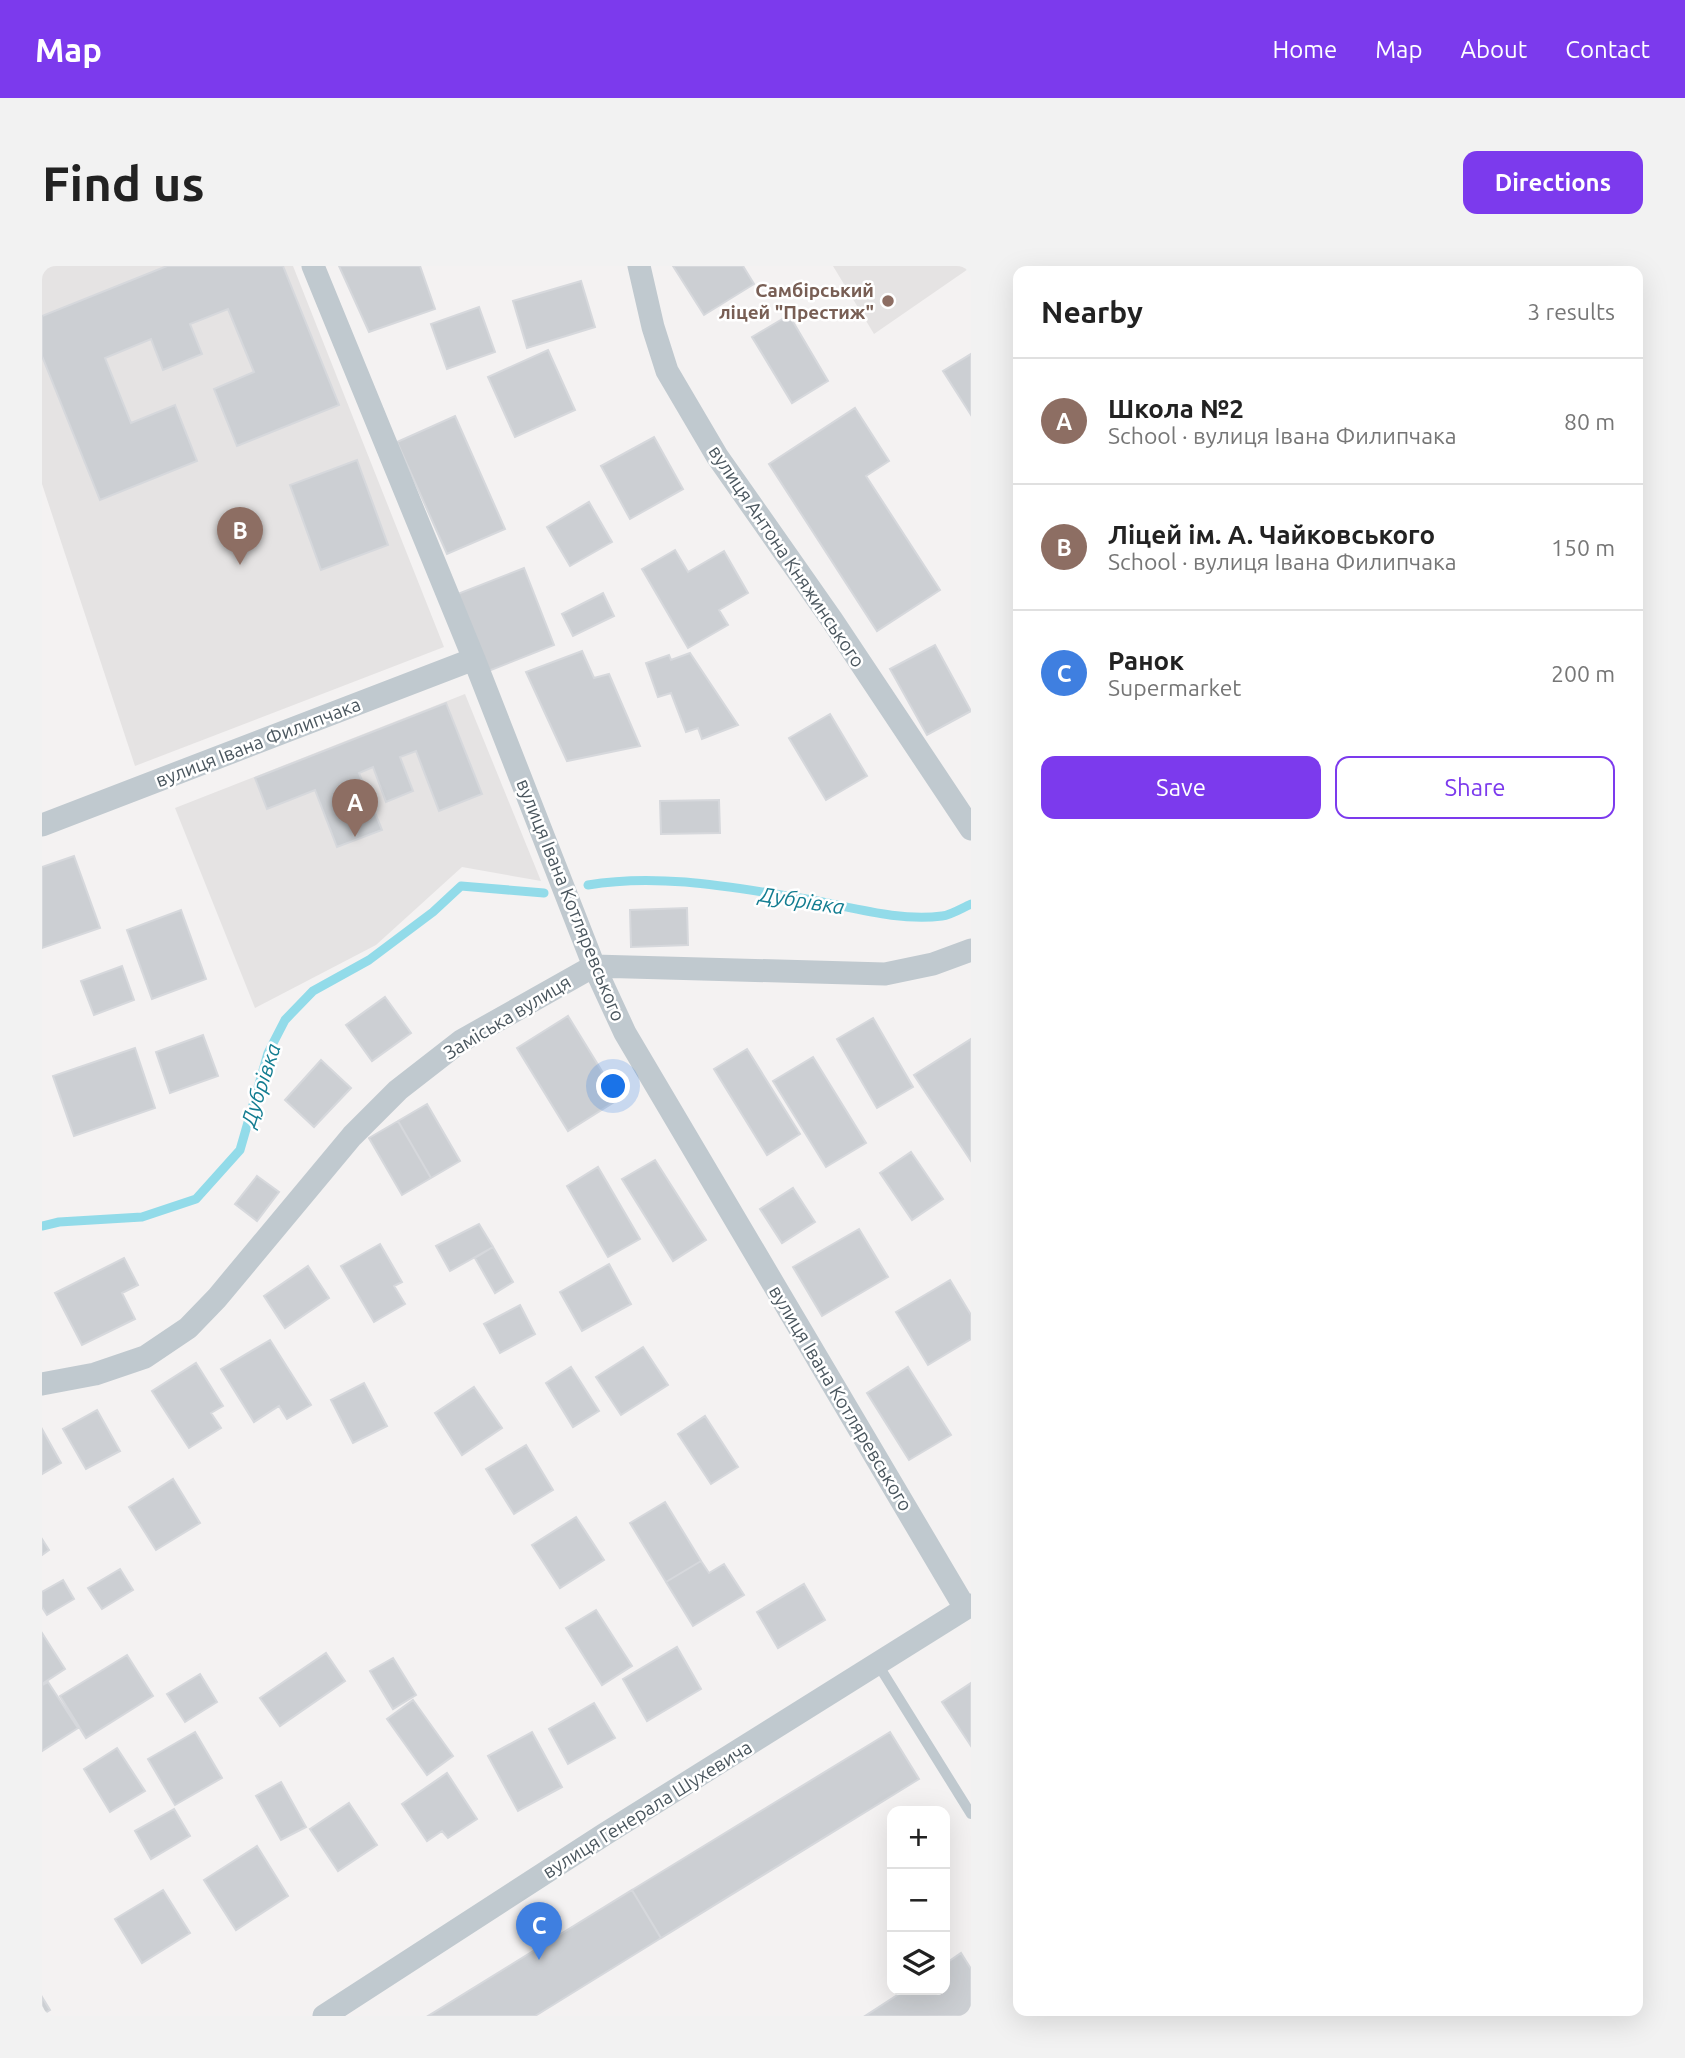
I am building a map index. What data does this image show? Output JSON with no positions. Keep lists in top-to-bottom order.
{
  "streets": {
    "street": [
      "вулиця Антона Княжинського",
      "вулиця Івана Филипчака",
      "вулиця Івана Котляревського",
      "Заміська вулиця",
      "вулиця Генерала Шухевича"
    ]
  },
  "crossings": [
    ["вулиця Івана Филипчака", "вулиця Івана Котляревського"],
    ["вулиця Івана Котляревського", "Заміська вулиця"],
    ["вулиця Івана Котляревського", "вулиця Генерала Шухевича"]
  ],
  "water": ["Дубрівка"],
  "places": ["Самбірський ліцей \"Престиж\""],
  "page": {
    "header": "Map",
    "nav": [
      "Home",
      "Map",
      "About",
      "Contact"
    ],
    "buttons": [
      "Directions",
      ["Save", "Share"]
    ],
    "title": "Find us",
    "heading": ["Nearby", "3 results"],
    "list": [
      {
        "mark": "A",
        "name": "Школа №2",
        "note": "School · вулиця Івана Филипчака",
        "value": "80 m"
      },
      {
        "mark": "B",
        "name": "Ліцей ім. А. Чайковського",
        "note": "School · вулиця Івана Филипчака",
        "value": "150 m"
      },
      {
        "mark": "C",
        "name": "Ранок",
        "note": "Supermarket",
        "value": "200 m"
      }
    ],
    "pins": ["B", "A", "C"],
    "map_buttons": ["+", "−"]
  }
}
